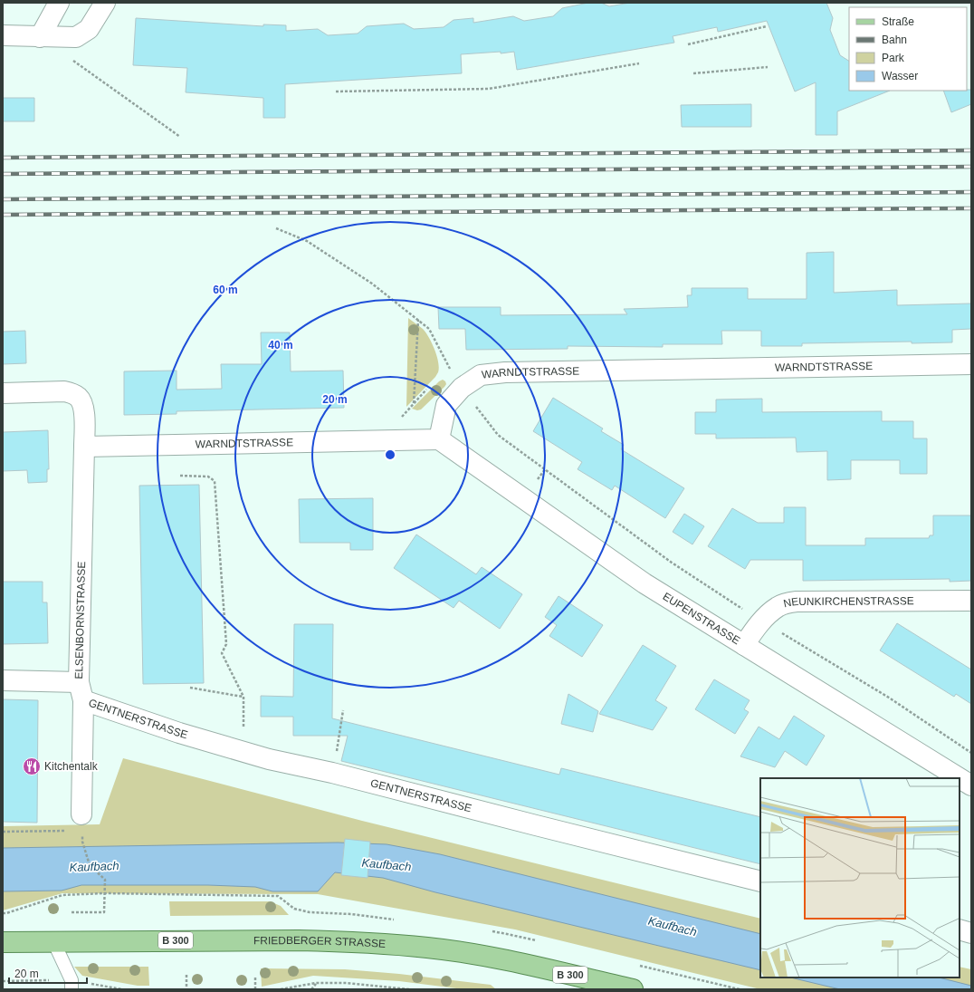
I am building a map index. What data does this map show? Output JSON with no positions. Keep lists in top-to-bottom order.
{
  "streets": {
    "main road": ["B 300", "FRIEDBERGER STRASSE"],
    "street": [
      "WARNDTSTRASSE",
      "NEUNKIRCHENSTRASSE",
      "EUPENSTRASSE",
      "ELSENBORNSTRASSE",
      "GENTNERSTRASSE"
    ]
  },
  "crossings": [
    ["WARNDTSTRASSE", "EUPENSTRASSE"],
    ["WARNDTSTRASSE", "ELSENBORNSTRASSE"],
    ["NEUNKIRCHENSTRASSE", "EUPENSTRASSE"],
    ["ELSENBORNSTRASSE", "GENTNERSTRASSE"]
  ],
  "water": ["Kaufbach"],
  "places": {
    "restaurant": ["Kitchentalk"]
  },
  "legend": [
    "Straße",
    "Bahn",
    "Park",
    "Wasser"
  ],
  "scale_bar": "20 m",
  "rings": ["60 m", "40 m", "20 m"]
}
